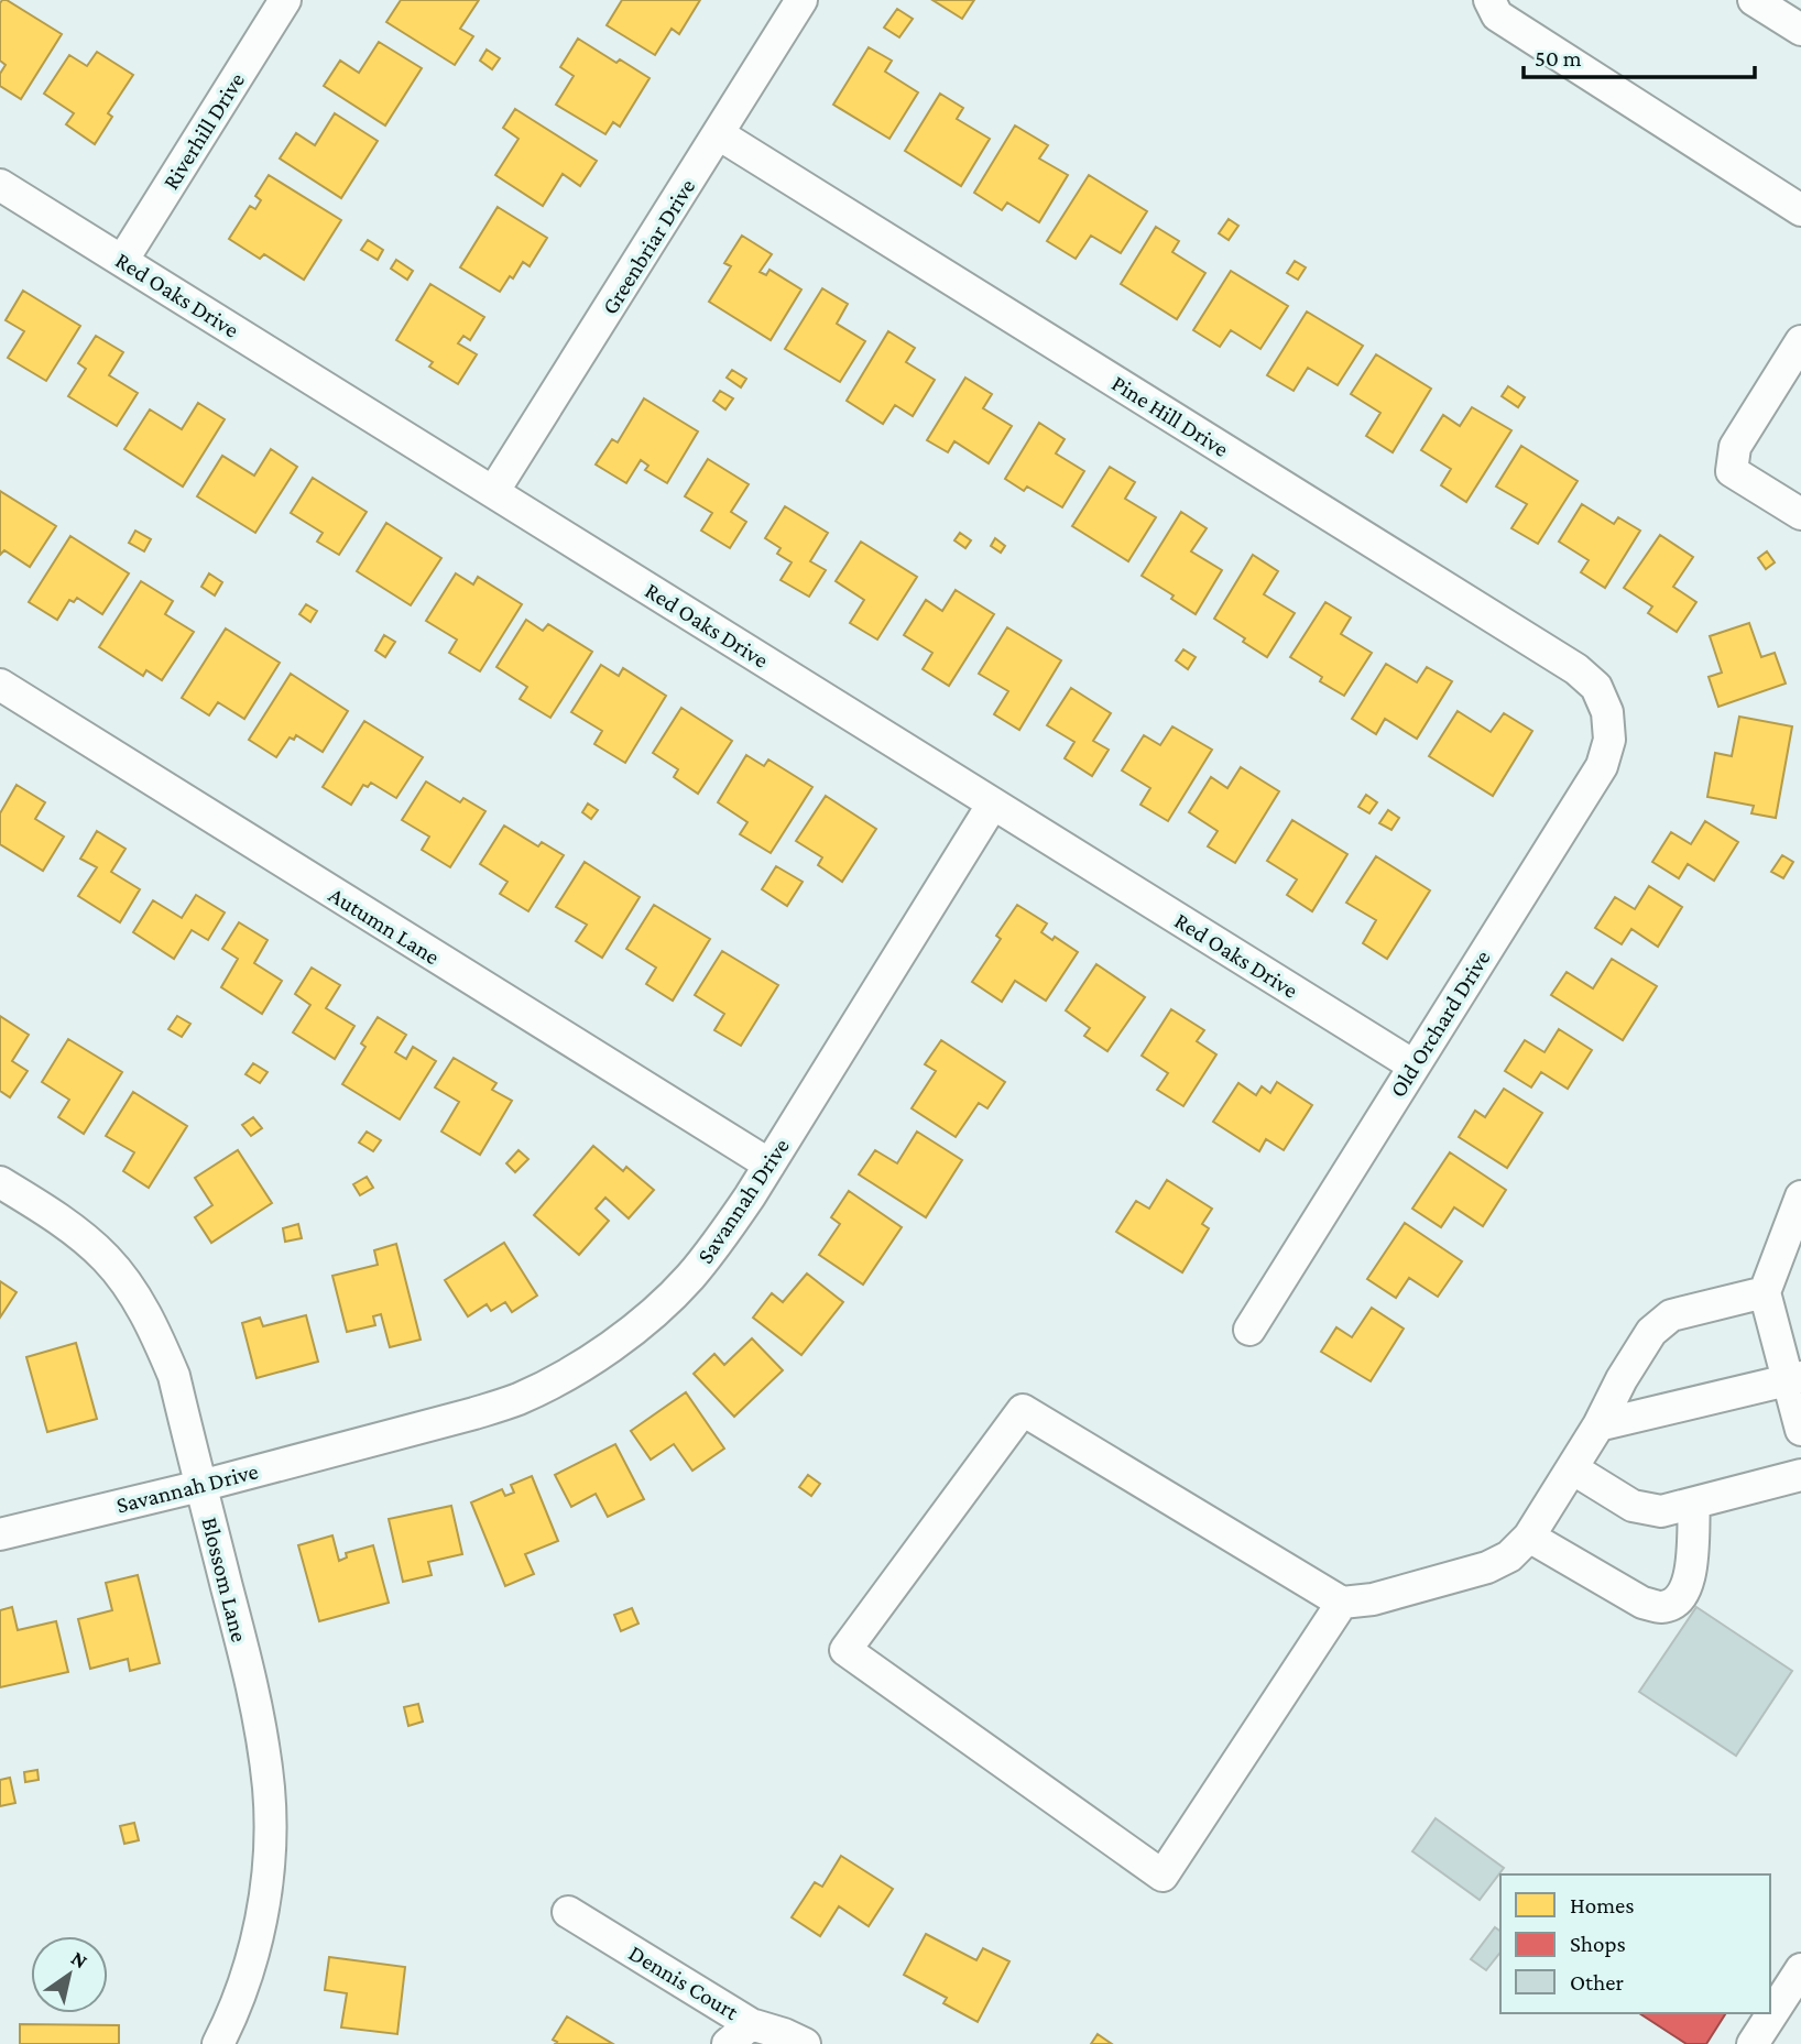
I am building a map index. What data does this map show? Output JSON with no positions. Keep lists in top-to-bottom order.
{
  "streets": {
    "street": [
      "Riverhill Drive",
      "Greenbriar Drive",
      "Red Oaks Drive",
      "Pine Hill Drive",
      "Autumn Lane",
      "Old Orchard Drive",
      "Savannah Drive",
      "Blossom Lane",
      "Dennis Court"
    ]
  },
  "crossings": [
    ["Riverhill Drive", "Red Oaks Drive"],
    ["Greenbriar Drive", "Red Oaks Drive"],
    ["Greenbriar Drive", "Pine Hill Drive"],
    ["Red Oaks Drive", "Old Orchard Drive"],
    ["Red Oaks Drive", "Savannah Drive"],
    ["Pine Hill Drive", "Old Orchard Drive"],
    ["Autumn Lane", "Savannah Drive"],
    ["Savannah Drive", "Blossom Lane"]
  ],
  "legend": ["Homes", "Shops", "Other"],
  "scale_bar": "50 m",
  "north": "top right"
}
